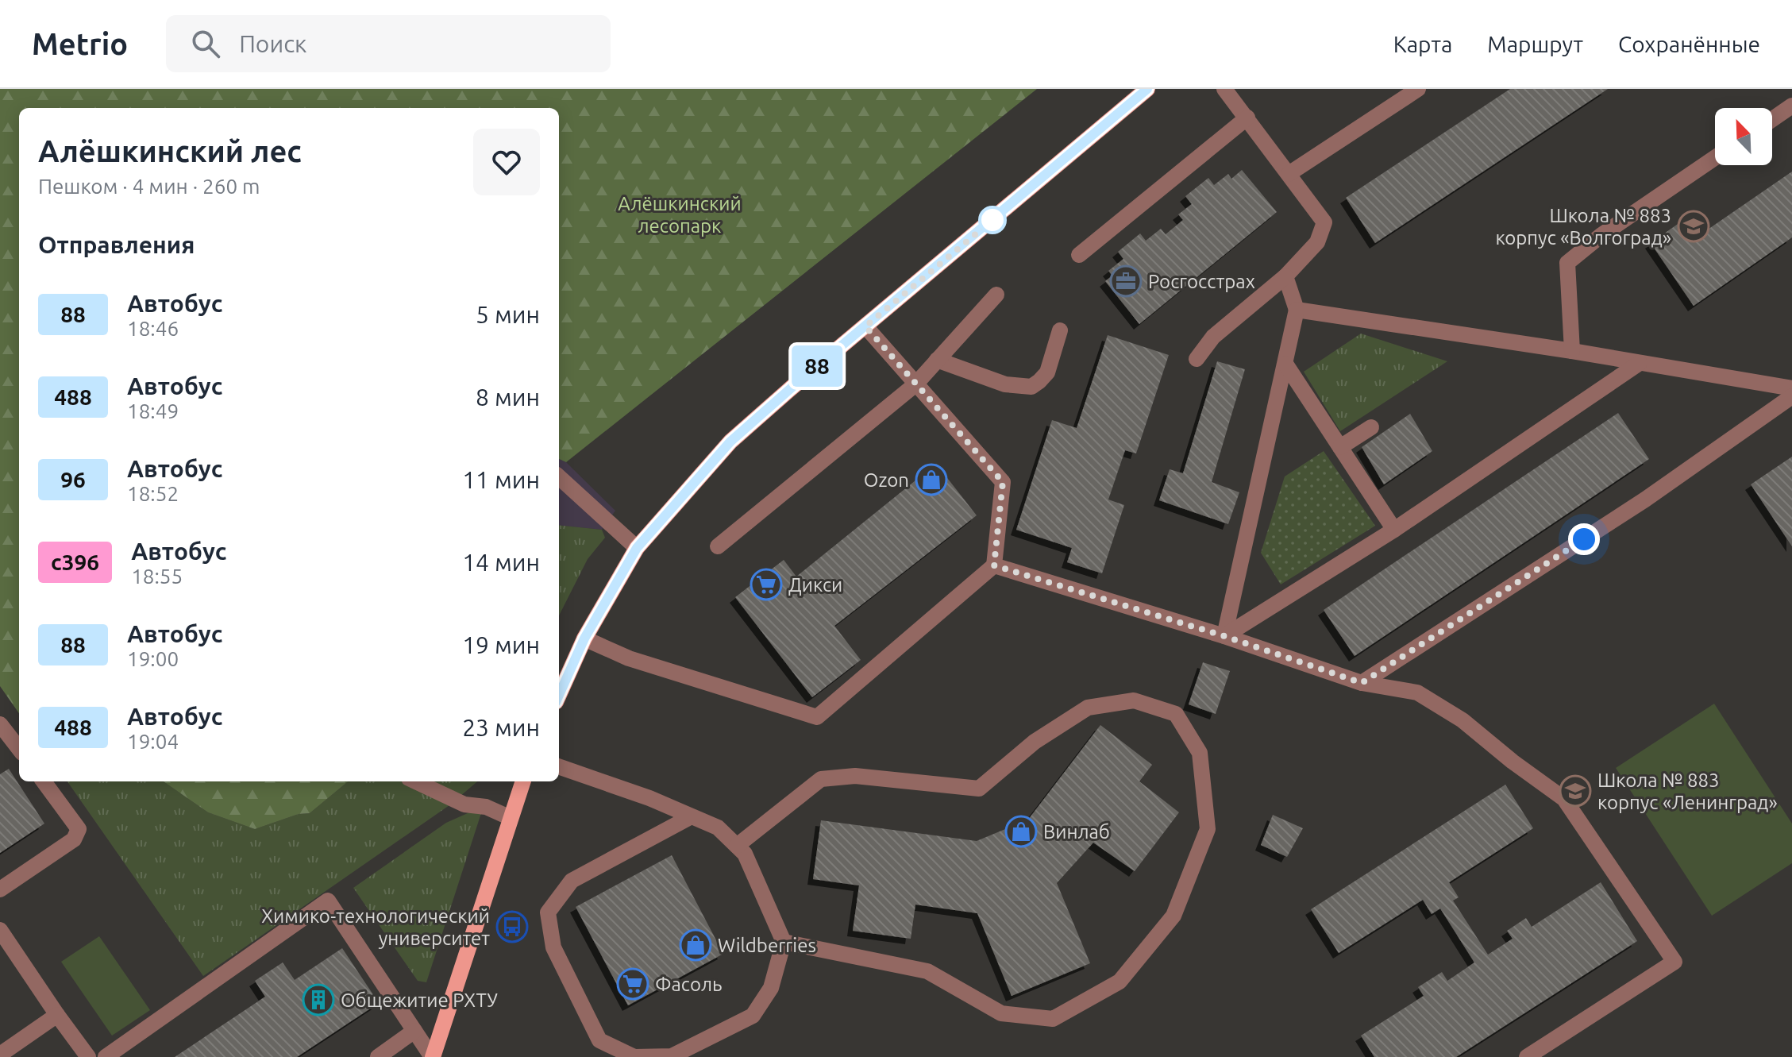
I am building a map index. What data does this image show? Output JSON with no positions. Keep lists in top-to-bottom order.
{
  "parks": ["Алёшкинский лесопарк"],
  "places": {
    "school or university": ["Школа № 883 корпус «Волгоград»", "Школа № 883 корпус «Ленинград»"],
    "office": ["Росгосстрах"],
    "shop": ["Ozon", "Винлаб", "Wildberries"],
    "supermarket": ["Дикси", "Фасоль"],
    "bus stop": ["Химико-технологический университет"],
    "building": ["Общежитие РХТУ"]
  },
  "lines": ["bus line 88"],
  "north": "top left",
  "page": {
    "header": "Metrio",
    "search": "Поиск",
    "nav": ["Карта", "Маршрут", "Сохранённые"],
    "on_map": "88",
    "heading": [
      ["Алёшкинский лес", "Пешком · 4 мин · 260 m"],
      "Отправления"
    ],
    "list": [
      {
        "mark": "88",
        "name": "Автобус",
        "note": "18:46",
        "value": "5 мин"
      },
      {
        "mark": "488",
        "name": "Автобус",
        "note": "18:49",
        "value": "8 мин"
      },
      {
        "mark": "96",
        "name": "Автобус",
        "note": "18:52",
        "value": "11 мин"
      },
      {
        "mark": "с396",
        "name": "Автобус",
        "note": "18:55",
        "value": "14 мин"
      },
      {
        "mark": "88",
        "name": "Автобус",
        "note": "19:00",
        "value": "19 мин"
      },
      {
        "mark": "488",
        "name": "Автобус",
        "note": "19:04",
        "value": "23 мин"
      }
    ]
  }
}
